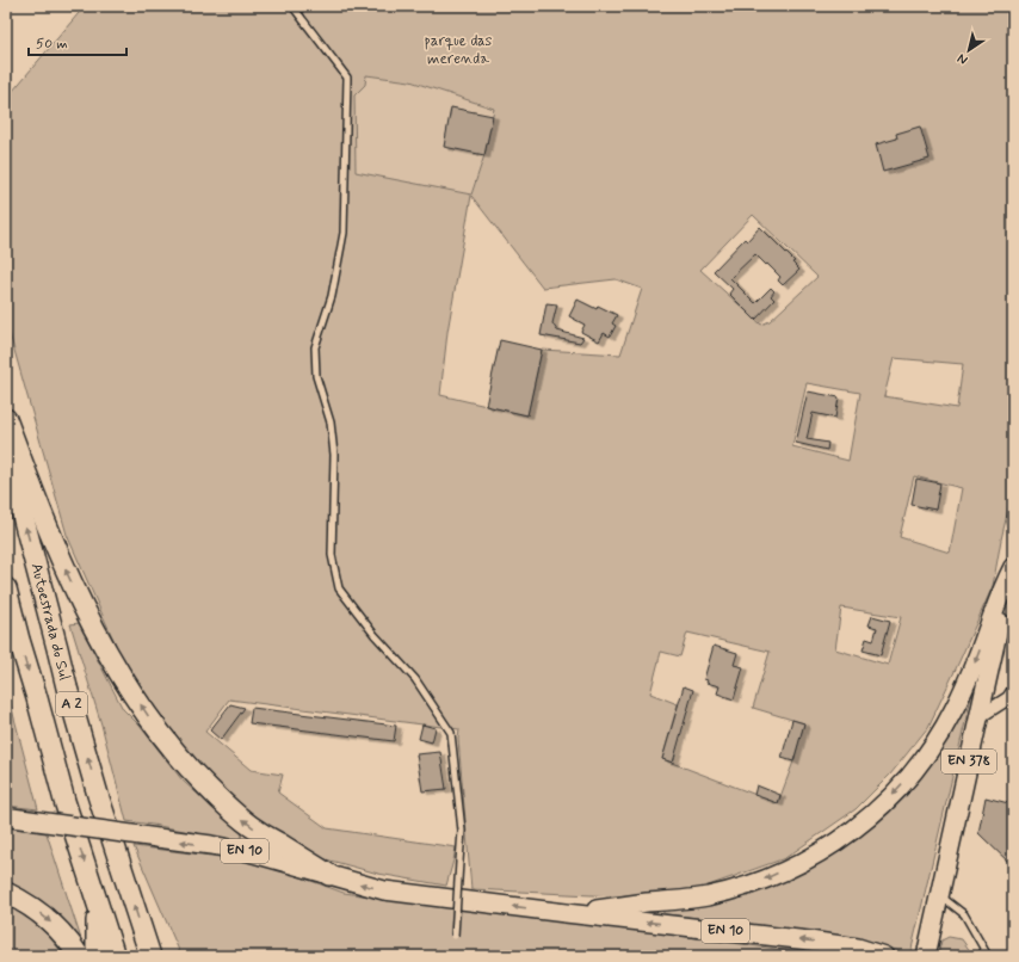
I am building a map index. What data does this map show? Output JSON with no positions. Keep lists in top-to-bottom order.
{
  "streets": {
    "highway": ["Autoestrada do Sul", "A 2"],
    "main road": ["EN 378", "EN 10"]
  },
  "parks": ["parque das merenda"],
  "scale_bar": "50 m",
  "north": "bottom left"
}
